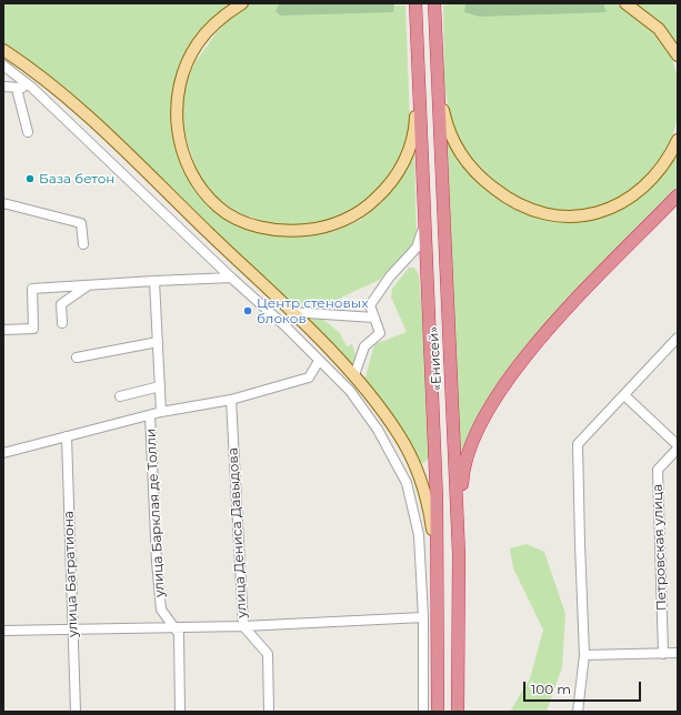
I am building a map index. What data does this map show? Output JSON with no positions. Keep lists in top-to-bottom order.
{
  "streets": {
    "highway": ["«Енисей»"],
    "street": [
      "улица Барклая де Толли",
      "улица Дениса Давыдова",
      "Петровская улица",
      "улица Багратиона"
    ]
  },
  "places": ["База бетон", "Центр стеновых блоков"],
  "scale_bar": "100 m"
}
